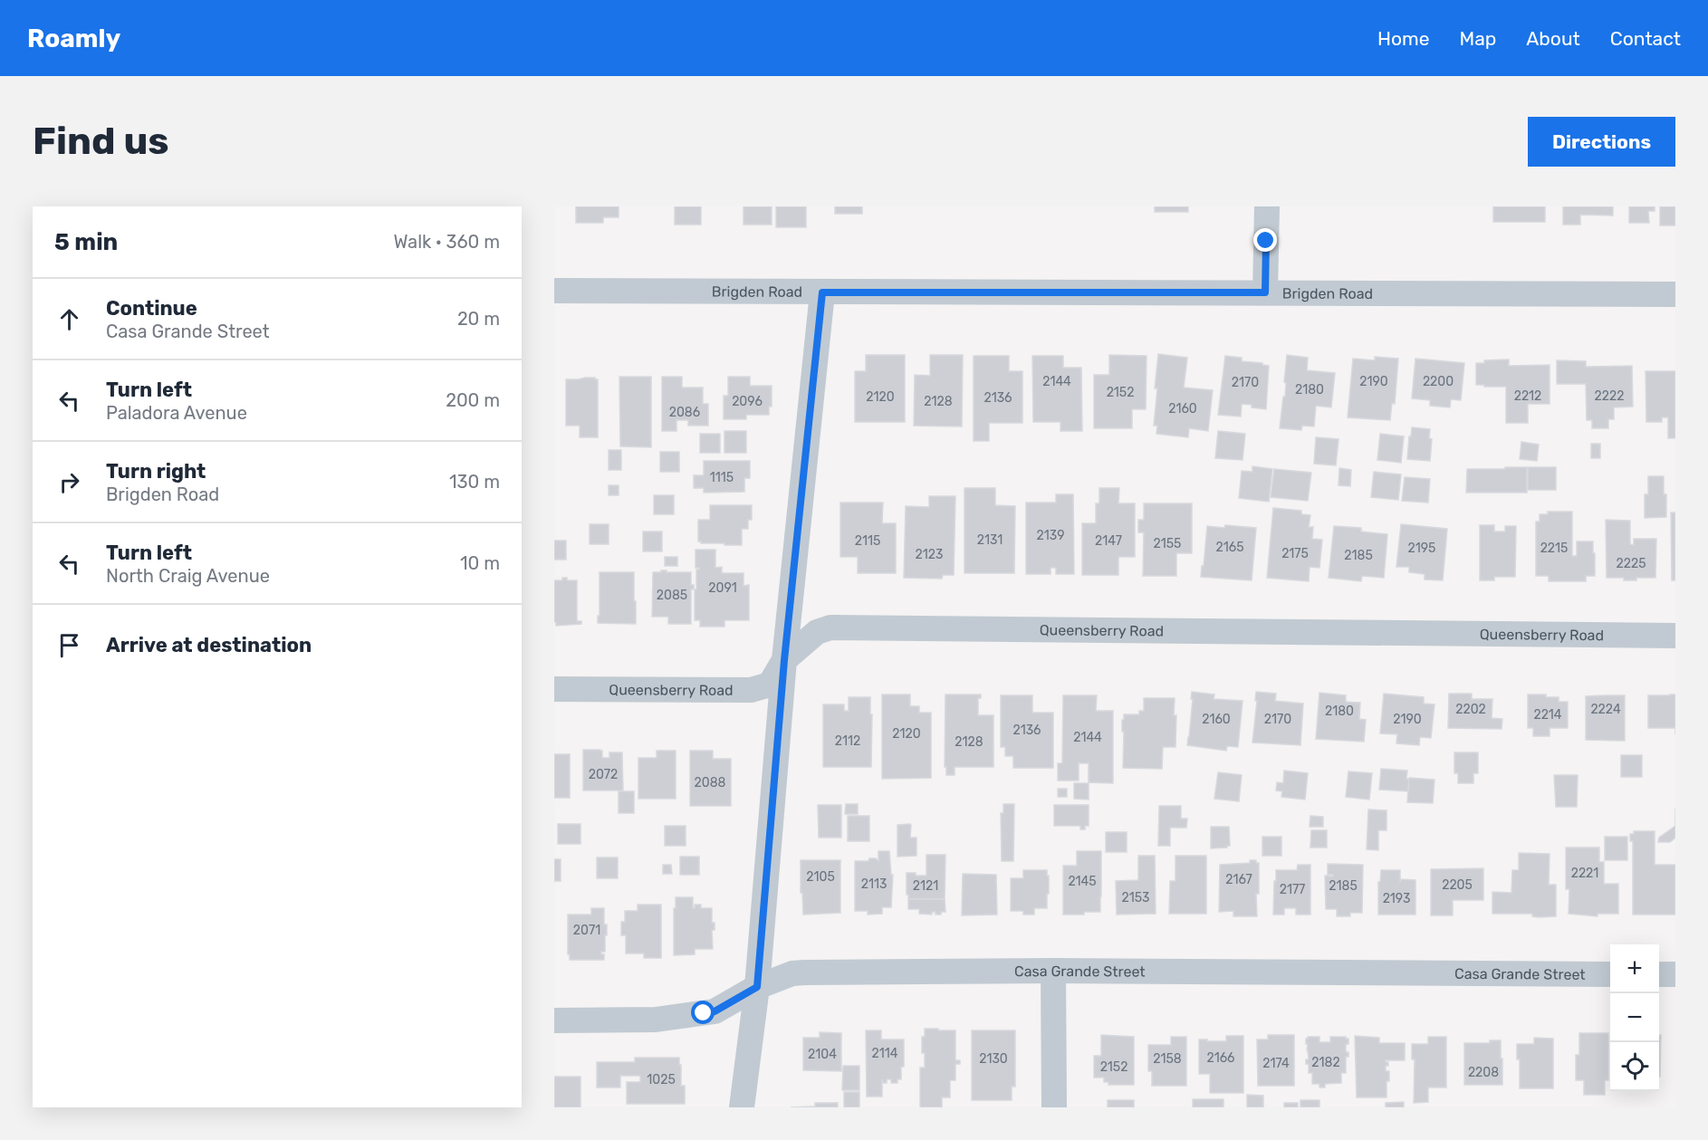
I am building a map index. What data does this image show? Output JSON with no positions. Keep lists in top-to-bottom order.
{
  "streets": {
    "street": ["Brigden Road", "Queensberry Road", "Casa Grande Street"]
  },
  "house_numbers": [
    "2144",
    "2190",
    "2200",
    "2170",
    "2180",
    "2152",
    "2212",
    "2222",
    "2120",
    "2136",
    "2096",
    "2128",
    "2160",
    "2086",
    "1115",
    "2139",
    "2131",
    "2115",
    "2147",
    "2155",
    "2165",
    "2195",
    "2215",
    "2175",
    "2123",
    "2185",
    "2225",
    "2091",
    "2085",
    "2202",
    "2224",
    "2180",
    "2214",
    "2160",
    "2170",
    "2190",
    "2136",
    "2120",
    "2144",
    "2112",
    "2128",
    "2072",
    "2088",
    "2221",
    "2105",
    "2167",
    "2145",
    "2113",
    "2205",
    "2121",
    "2185",
    "2177",
    "2153",
    "2193",
    "2071",
    "2114",
    "2104",
    "2166",
    "2130",
    "2158",
    "2182",
    "2174",
    "2152",
    "2208",
    "1025"
  ],
  "page": {
    "header": "Roamly",
    "nav": [
      "Home",
      "Map",
      "About",
      "Contact"
    ],
    "buttons": "Directions",
    "title": "Find us",
    "heading": ["5 min", "Walk · 360 m"],
    "list": [
      ["Continue", "Casa Grande Street", "20 m"],
      ["Turn left", "Paladora Avenue", "200 m"],
      ["Turn right", "Brigden Road", "130 m"],
      ["Turn left", "North Craig Avenue", "10 m"],
      "Arrive at destination"
    ],
    "map_buttons": ["+", "−"]
  }
}
